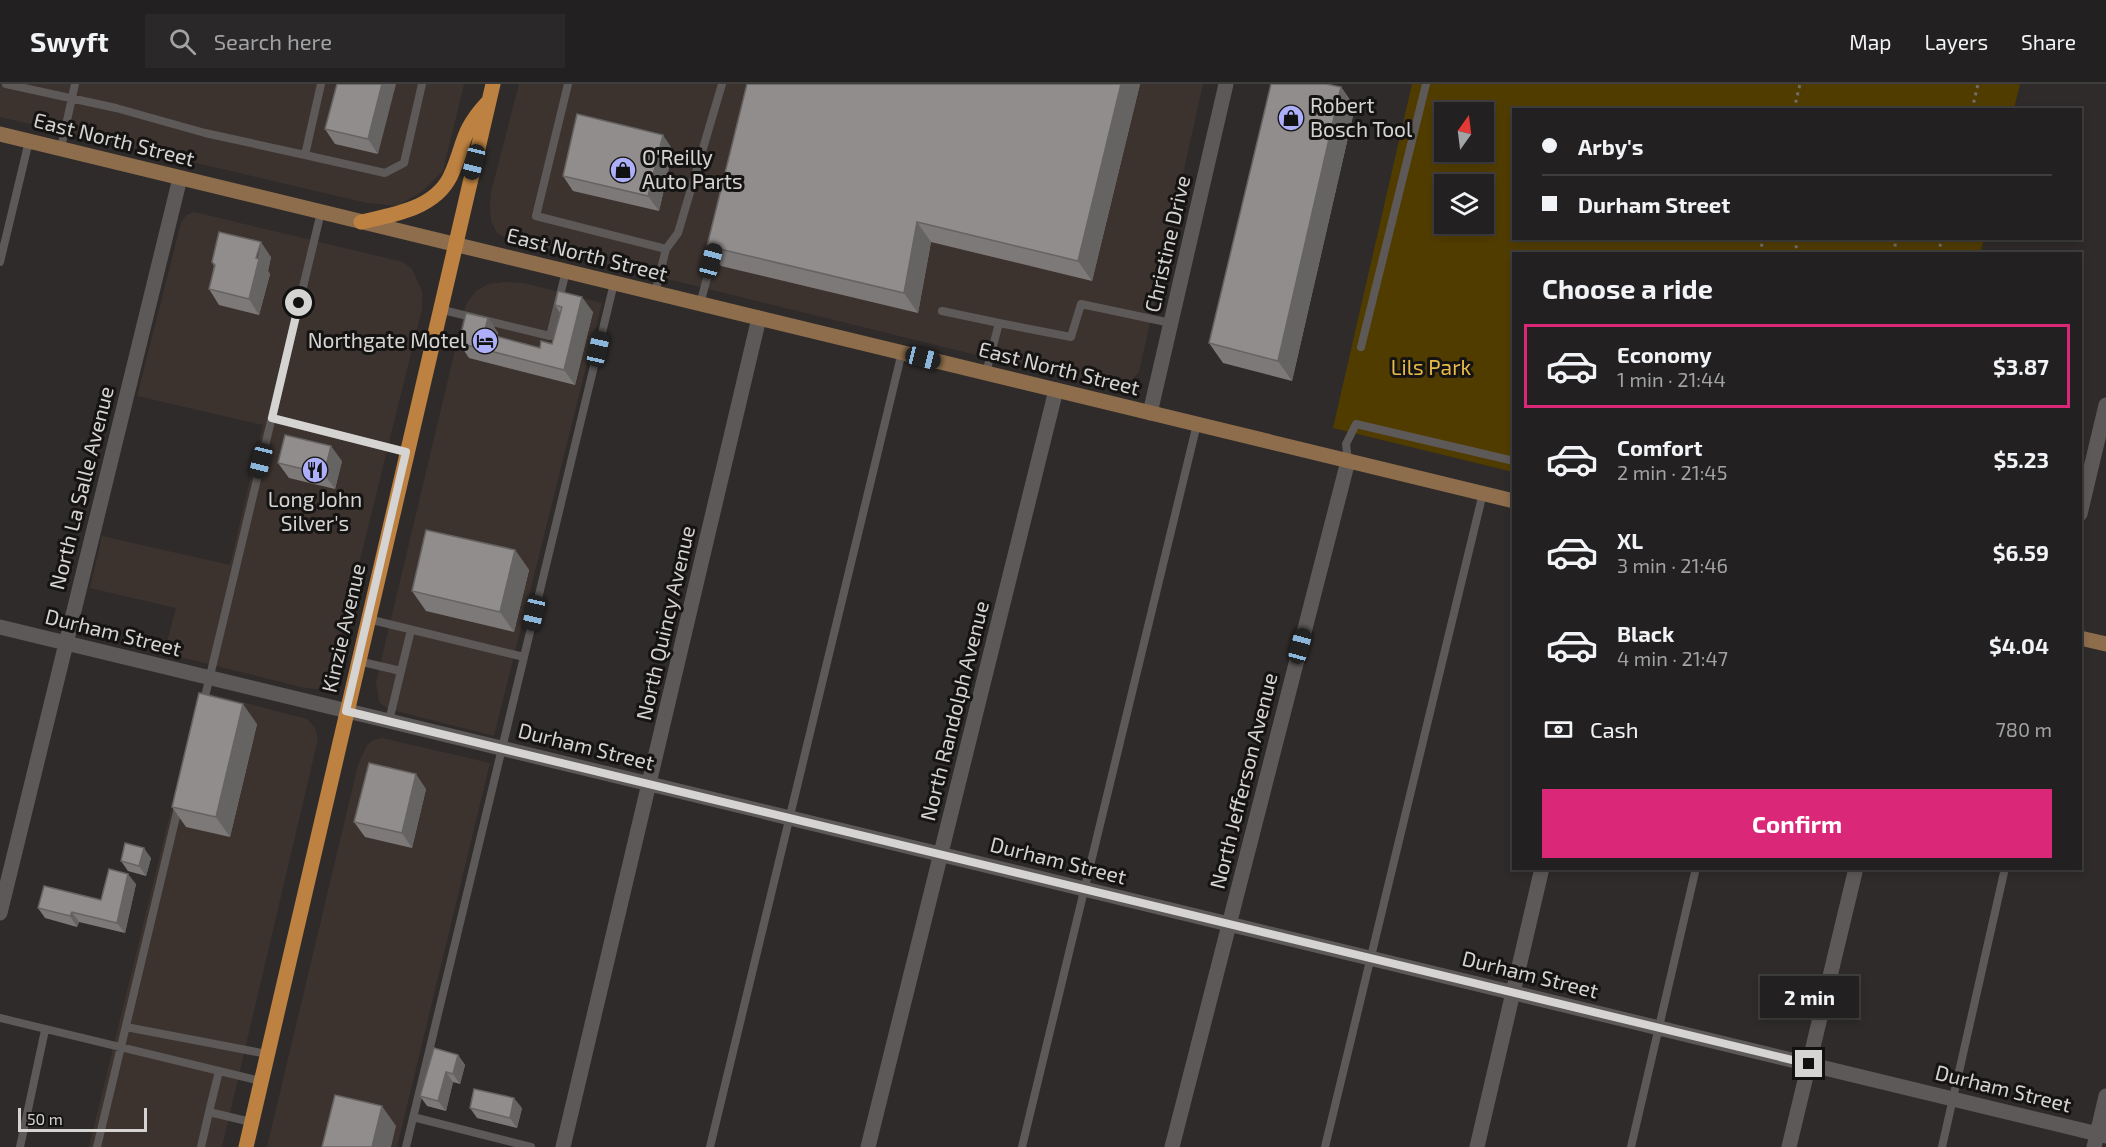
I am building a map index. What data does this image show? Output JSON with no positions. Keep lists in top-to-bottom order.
{
  "streets": {
    "main road": ["Kinzie Avenue"],
    "street": [
      "East North Street",
      "Christine Drive",
      "North La Salle Avenue",
      "North Quincy Avenue",
      "Durham Street",
      "North Randolph Avenue",
      "North Jefferson Avenue"
    ]
  },
  "crossings": [
    ["East North Street", "Christine Drive"],
    ["East North Street", "North La Salle Avenue"],
    ["East North Street", "North Quincy Avenue"],
    ["East North Street", "Kinzie Avenue"],
    ["East North Street", "North Randolph Avenue"],
    ["East North Street", "North Jefferson Avenue"],
    ["North La Salle Avenue", "Durham Street"],
    ["North Quincy Avenue", "Durham Street"],
    ["Kinzie Avenue", "Durham Street"],
    ["Durham Street", "North Randolph Avenue"],
    ["Durham Street", "North Jefferson Avenue"]
  ],
  "parks": ["Lils Park"],
  "places": {
    "shop": ["Robert Bosch Tool", "O'Reilly Auto Parts"],
    "hotel": ["Northgate Motel"],
    "restaurant": ["Long John Silver's"]
  },
  "scale_bar": "50 m",
  "north": "top",
  "page": {
    "header": "Swyft",
    "search": "Search here",
    "nav": ["Map", "Layers", "Share"],
    "banner": ["Arby's", "Durham Street"],
    "heading": "Choose a ride",
    "list": [
      {
        "name": "Economy",
        "note": "1 min · 21:44",
        "value": "$3.87"
      },
      {
        "name": "Comfort",
        "note": "2 min · 21:45",
        "value": "$5.23"
      },
      {
        "name": "XL",
        "note": "3 min · 21:46",
        "value": "$6.59"
      },
      {
        "name": "Black",
        "note": "4 min · 21:47",
        "value": "$4.04"
      }
    ],
    "pay": ["Cash", "780 m"],
    "buttons": "Confirm",
    "bubble": "2 min",
    "scale": "50 m"
  }
}
